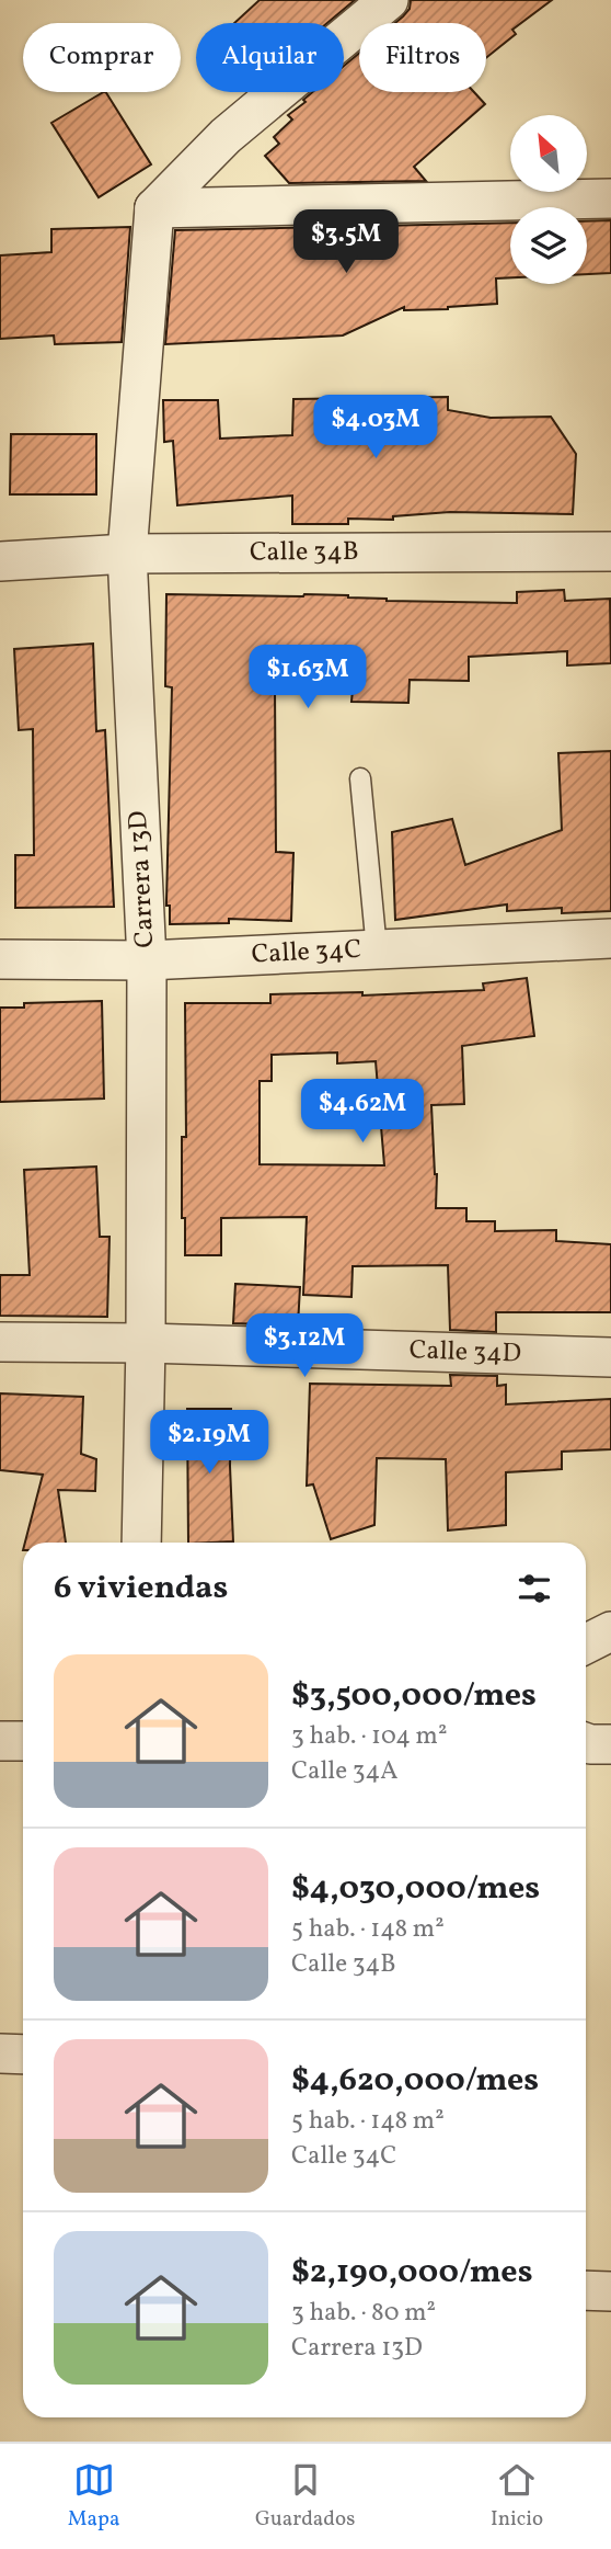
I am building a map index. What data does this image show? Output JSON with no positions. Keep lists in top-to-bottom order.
{
  "streets": {
    "street": [
      "Calle 34B",
      "Carrera 13D",
      "Calle 34C",
      "Calle 34D"
    ]
  },
  "crossings": [
    ["Calle 34B", "Carrera 13D"],
    ["Carrera 13D", "Calle 34C"],
    ["Carrera 13D", "Calle 34D"]
  ],
  "north": "top left",
  "page": {
    "chip": ["Comprar", "Alquilar", "Filtros"],
    "price": [
      "$3.5M",
      "$4.03M",
      "$1.63M",
      "$4.62M",
      "$3.12M",
      "$2.19M"
    ],
    "heading": "6 viviendas",
    "list": [
      {
        "name": "$3,500,000/mes",
        "note": "3 hab. · 104 m² · Calle 34A"
      },
      {
        "name": "$4,030,000/mes",
        "note": "5 hab. · 148 m² · Calle 34B"
      },
      {
        "name": "$4,620,000/mes",
        "note": "5 hab. · 148 m² · Calle 34C"
      },
      {
        "name": "$2,190,000/mes",
        "note": "3 hab. · 80 m² · Carrera 13D"
      }
    ],
    "tabs": ["Mapa", "Guardados", "Inicio"]
  }
}
